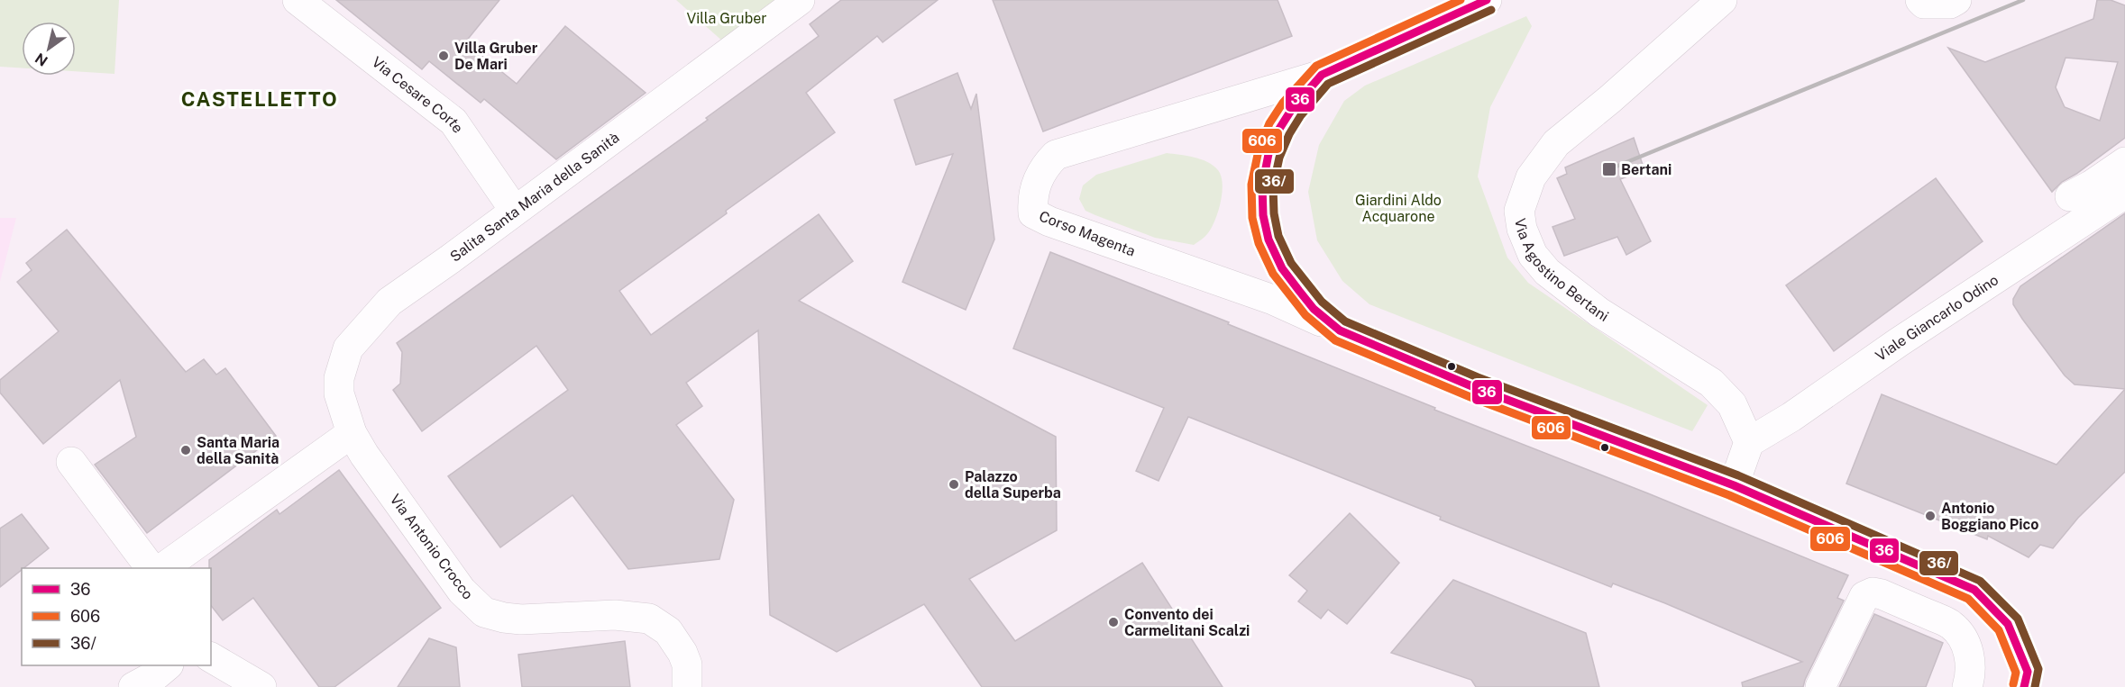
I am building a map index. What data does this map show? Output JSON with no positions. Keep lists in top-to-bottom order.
{
  "streets": {
    "street": [
      "Via Cesare Corte",
      "Salita Santa Maria della Sanità",
      "Corso Magenta",
      "Via Agostino Bertani",
      "Viale Giancarlo Odino",
      "Via Antonio Crocco"
    ]
  },
  "crossings": [
    ["Via Cesare Corte", "Salita Santa Maria della Sanità"],
    ["Salita Santa Maria della Sanità", "Via Antonio Crocco"],
    ["Via Agostino Bertani", "Viale Giancarlo Odino"]
  ],
  "districts": ["CASTELLETTO"],
  "parks": ["Villa Gruber", "Giardini Aldo Acquarone"],
  "places": {
    "other": [
      "Villa Gruber De Mari",
      "Santa Maria della Sanità",
      "Palazzo della Superba",
      "Antonio Boggiano Pico",
      "Convento dei Carmelitani Scalzi"
    ],
    "transit": ["Bertani"]
  },
  "lines": ["transit line 36", "transit line 606", "transit line 36/"],
  "legend": ["36", "606", "36/"],
  "north": "bottom left"
}
